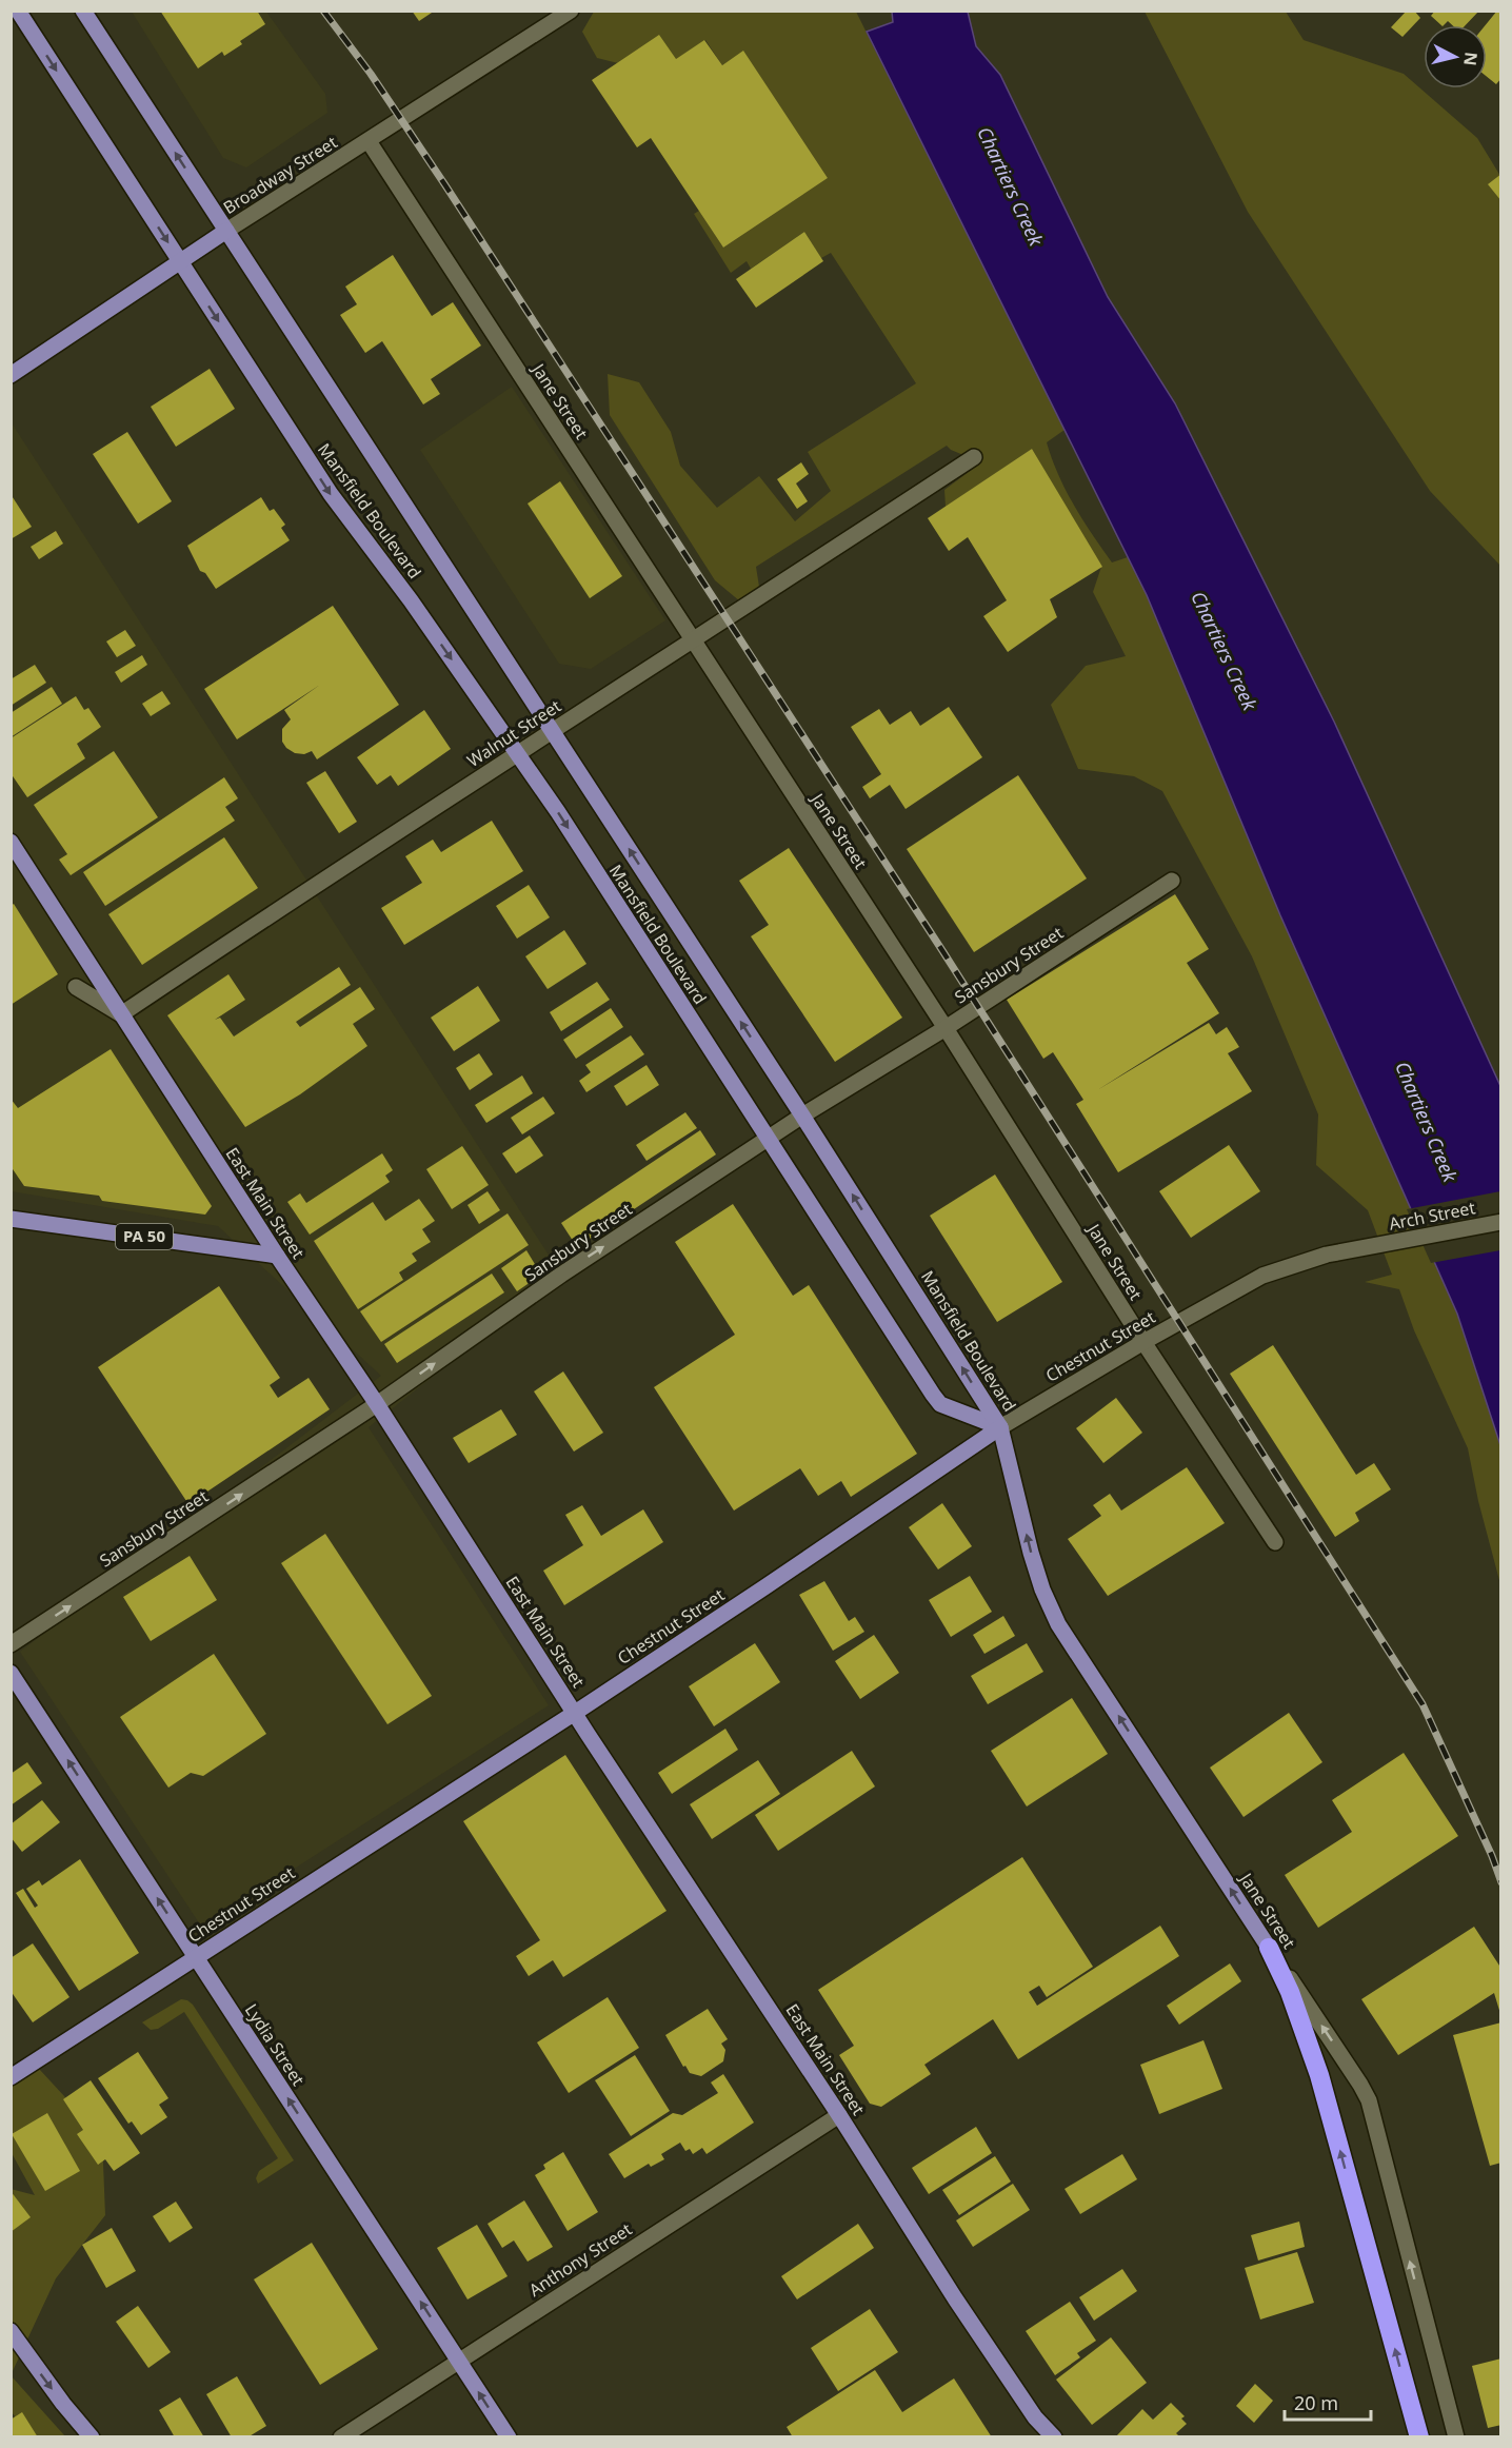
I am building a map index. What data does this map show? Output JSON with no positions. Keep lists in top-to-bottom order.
{
  "streets": {
    "main road": [
      "Broadway Street",
      "Jane Street",
      "Mansfield Boulevard",
      "East Main Street",
      "PA 50",
      "Chestnut Street",
      "Lydia Street"
    ],
    "street": [
      "Walnut Street",
      "Sansbury Street",
      "Arch Street",
      "Anthony Street"
    ]
  },
  "crossings": [
    ["Broadway Street", "Jane Street"],
    ["Broadway Street", "Mansfield Boulevard"],
    ["Jane Street", "Mansfield Boulevard"],
    ["Jane Street", "Walnut Street"],
    ["Jane Street", "Sansbury Street"],
    ["Jane Street", "Chestnut Street"],
    ["Mansfield Boulevard", "Walnut Street"],
    ["Mansfield Boulevard", "Sansbury Street"],
    ["Mansfield Boulevard", "Chestnut Street"],
    ["Walnut Street", "East Main Street"],
    ["Sansbury Street", "East Main Street"],
    ["East Main Street", "PA 50"],
    ["East Main Street", "Chestnut Street"],
    ["East Main Street", "Anthony Street"],
    ["Arch Street", "Chestnut Street"],
    ["Chestnut Street", "Lydia Street"],
    ["Lydia Street", "Anthony Street"]
  ],
  "one_way": ["Jane Street", "Sansbury Street", "Lydia Street"],
  "water": ["Chartiers Creek"],
  "scale_bar": "20 m",
  "north": "right"
}
